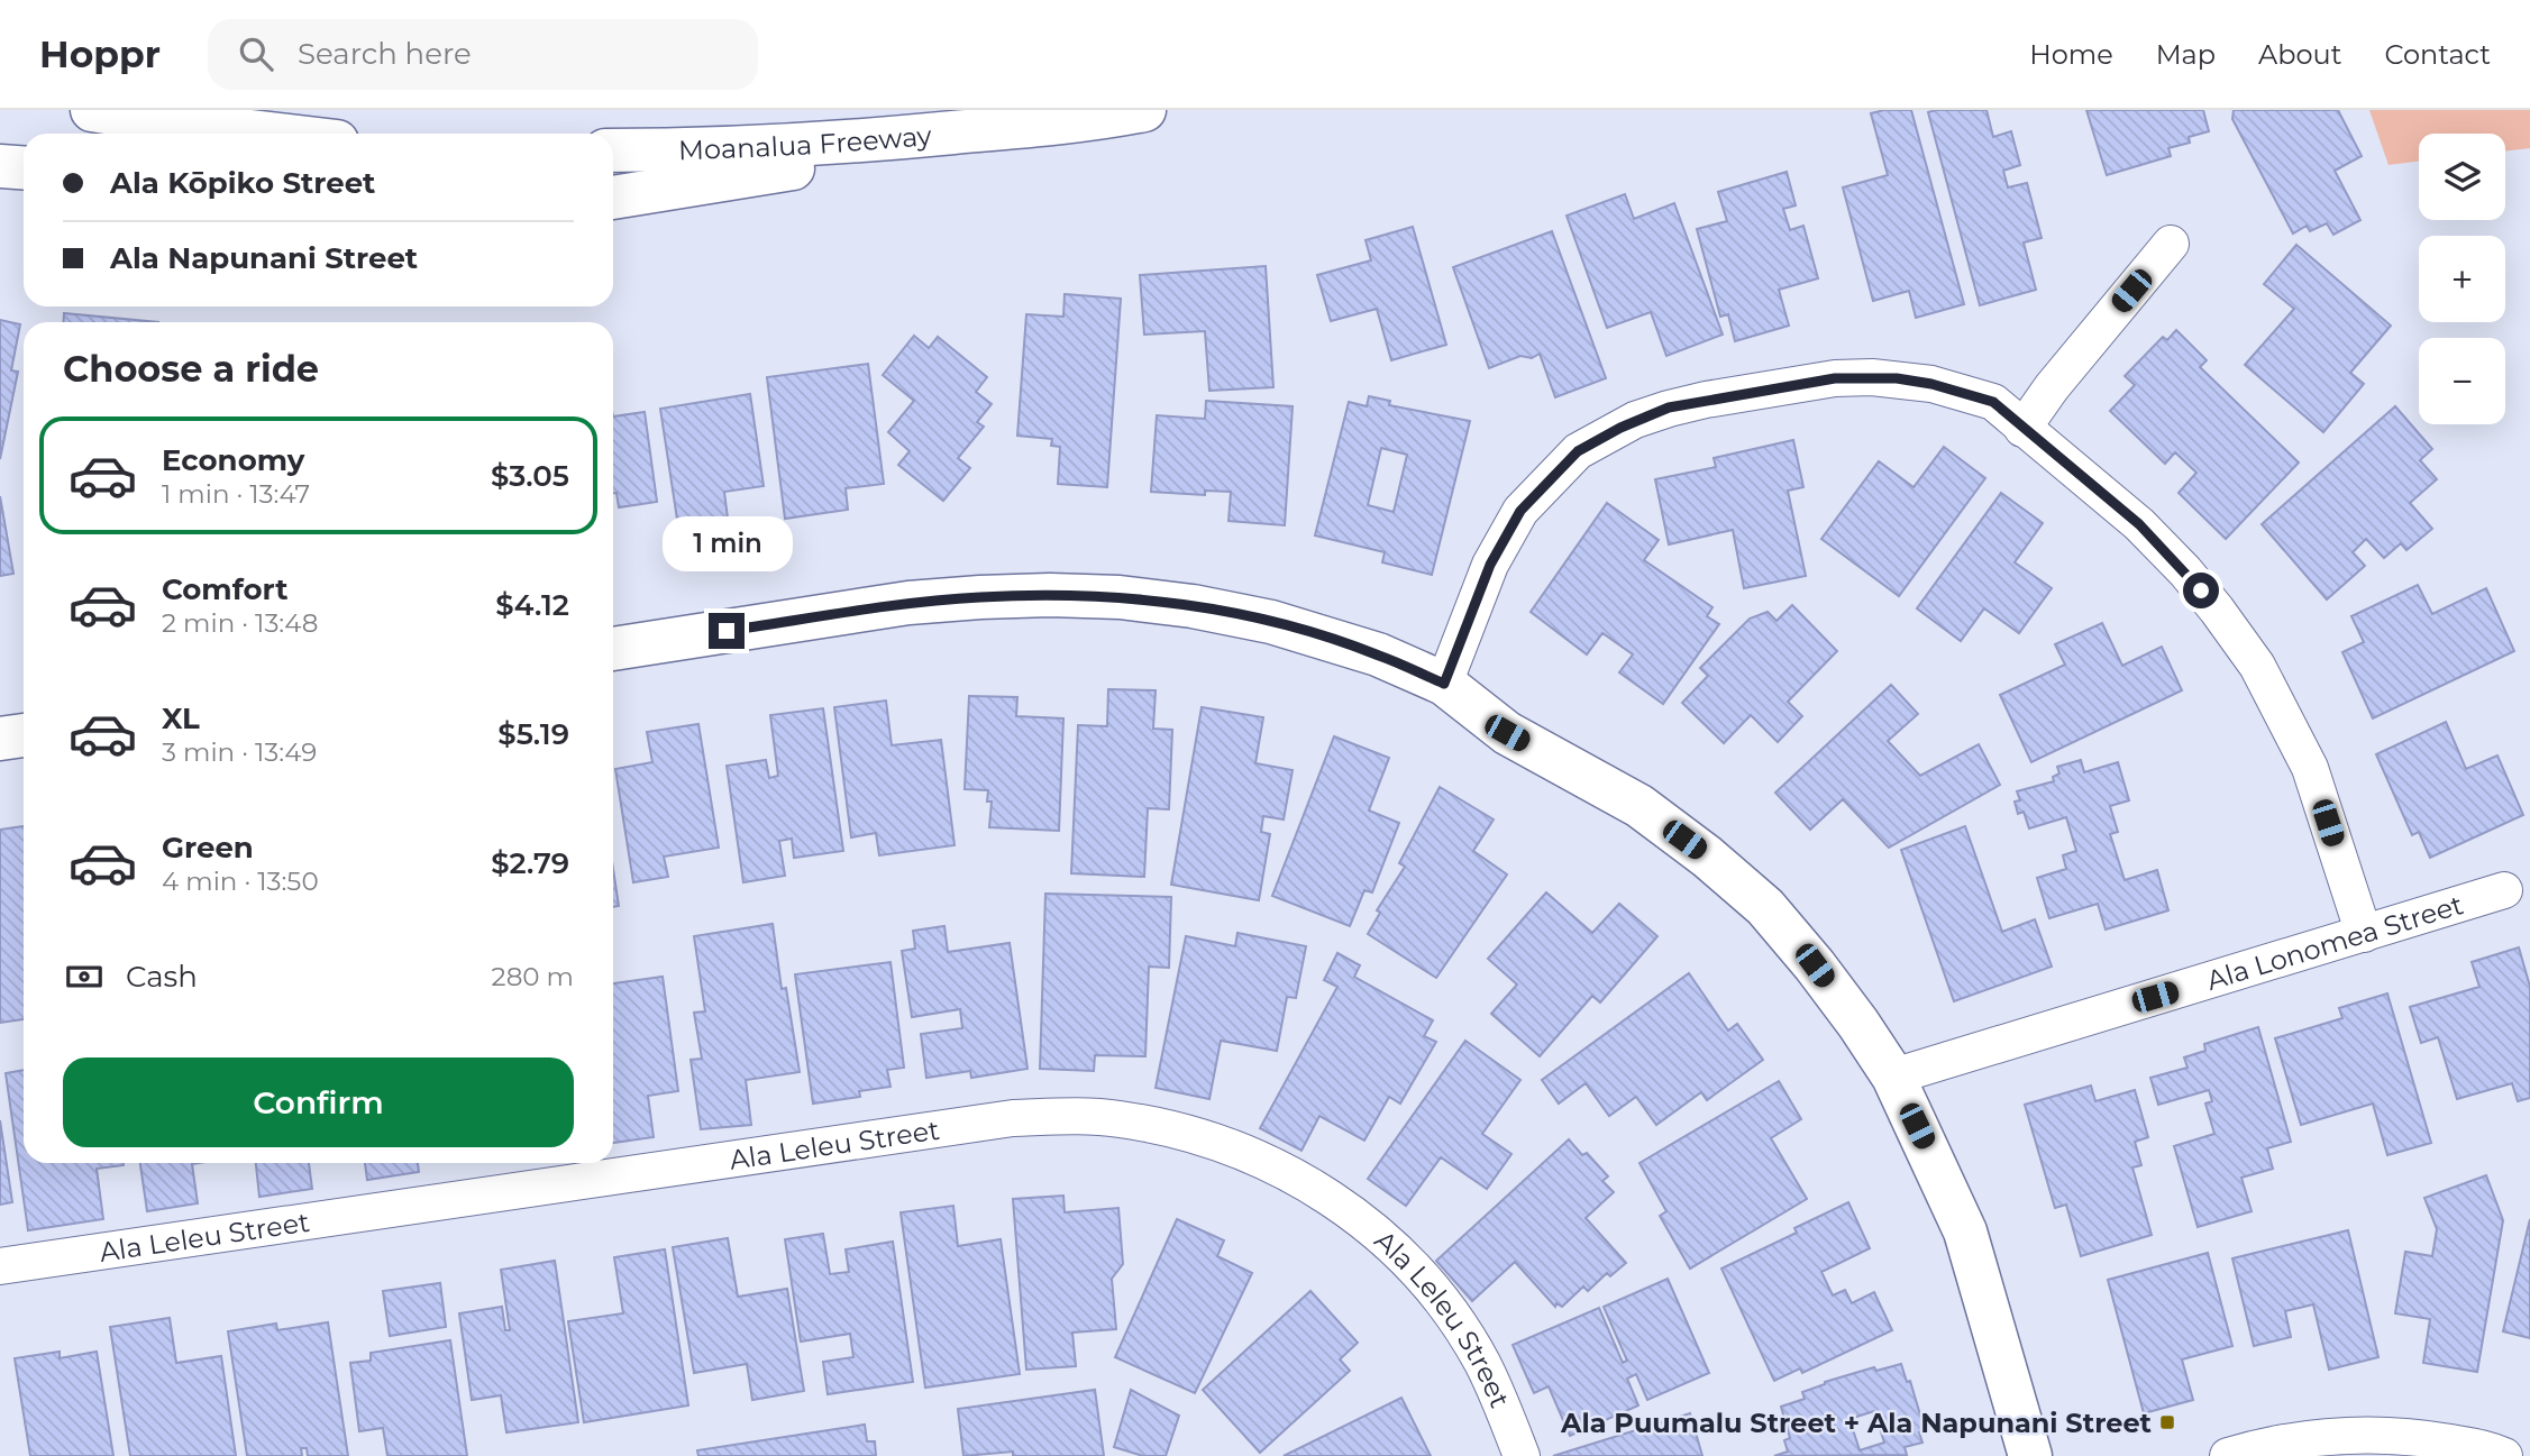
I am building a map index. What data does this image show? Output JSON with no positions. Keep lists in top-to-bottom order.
{
  "streets": {
    "main road": ["Moanalua Freeway"],
    "street": ["Ala Lonomea Street", "Ala Leleu Street"]
  },
  "places": {
    "transit": ["Ala Puumalu Street + Ala Napunani Street"]
  },
  "page": {
    "header": "Hoppr",
    "search": "Search here",
    "nav": [
      "Home",
      "Map",
      "About",
      "Contact"
    ],
    "map_buttons": ["+", "−"],
    "banner": ["Ala Kōpiko Street", "Ala Napunani Street"],
    "heading": "Choose a ride",
    "list": [
      {
        "name": "Economy",
        "note": "1 min · 13:47",
        "value": "$3.05"
      },
      {
        "name": "Comfort",
        "note": "2 min · 13:48",
        "value": "$4.12"
      },
      {
        "name": "XL",
        "note": "3 min · 13:49",
        "value": "$5.19"
      },
      {
        "name": "Green",
        "note": "4 min · 13:50",
        "value": "$2.79"
      }
    ],
    "bubble": "1 min",
    "pay": ["Cash", "280 m"],
    "buttons": "Confirm"
  }
}
